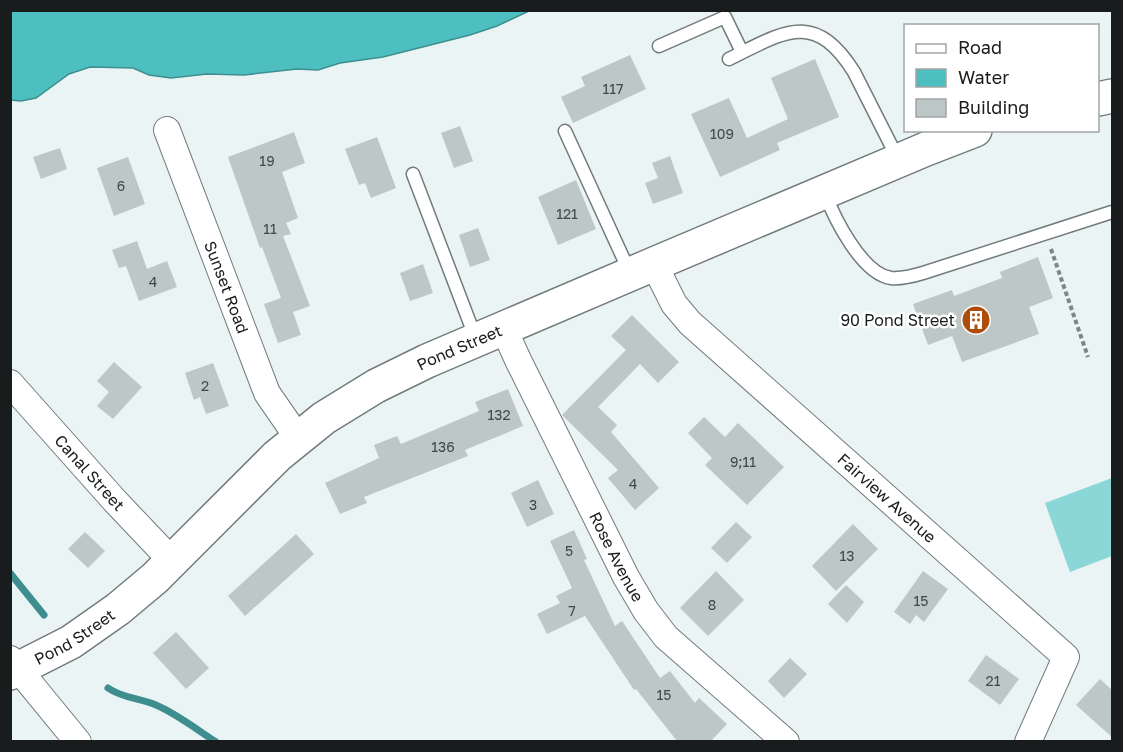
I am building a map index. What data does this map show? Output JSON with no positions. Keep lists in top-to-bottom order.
{
  "streets": {
    "main road": ["Pond Street"],
    "street": [
      "Sunset Road",
      "Canal Street",
      "Fairview Avenue",
      "Rose Avenue"
    ]
  },
  "crossings": [
    ["Sunset Road", "Pond Street"],
    ["Pond Street", "Canal Street"],
    ["Pond Street", "Fairview Avenue"],
    ["Pond Street", "Rose Avenue"]
  ],
  "places": {
    "building": ["90 Pond Street"]
  },
  "house_numbers": [
    "117",
    "109",
    "19",
    "6",
    "121",
    "11",
    "4",
    "2",
    "132",
    "136",
    "9;11",
    "4",
    "3",
    "5",
    "13",
    "15",
    "8",
    "7",
    "21",
    "15"
  ],
  "legend": ["Road", "Water", "Building"]
}
